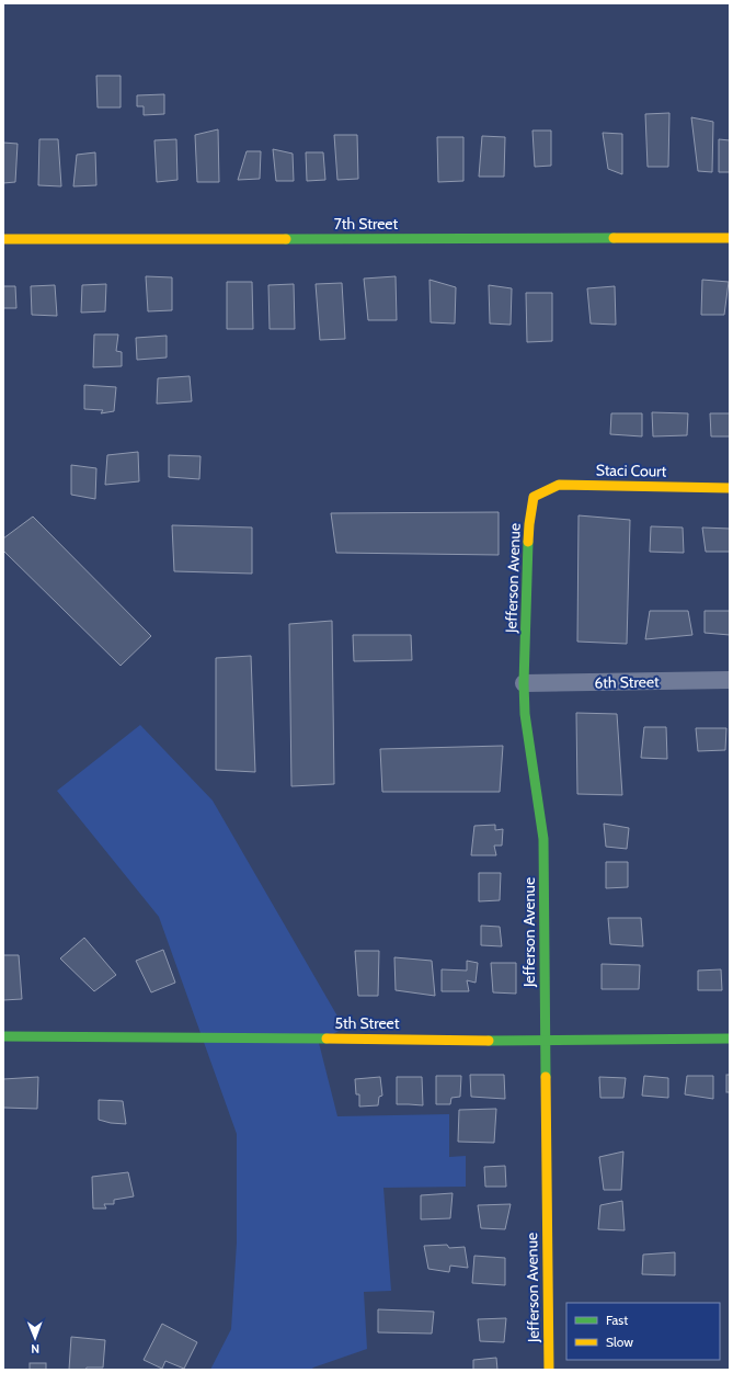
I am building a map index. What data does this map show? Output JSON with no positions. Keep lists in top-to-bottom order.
{
  "streets": {
    "street": [
      "7th Street",
      "Staci Court",
      "Jefferson Avenue",
      "6th Street",
      "5th Street"
    ]
  },
  "crossings": [
    ["Staci Court", "Jefferson Avenue"],
    ["Jefferson Avenue", "6th Street"],
    ["Jefferson Avenue", "5th Street"]
  ],
  "legend": ["Fast", "Slow"],
  "north": "bottom"
}
